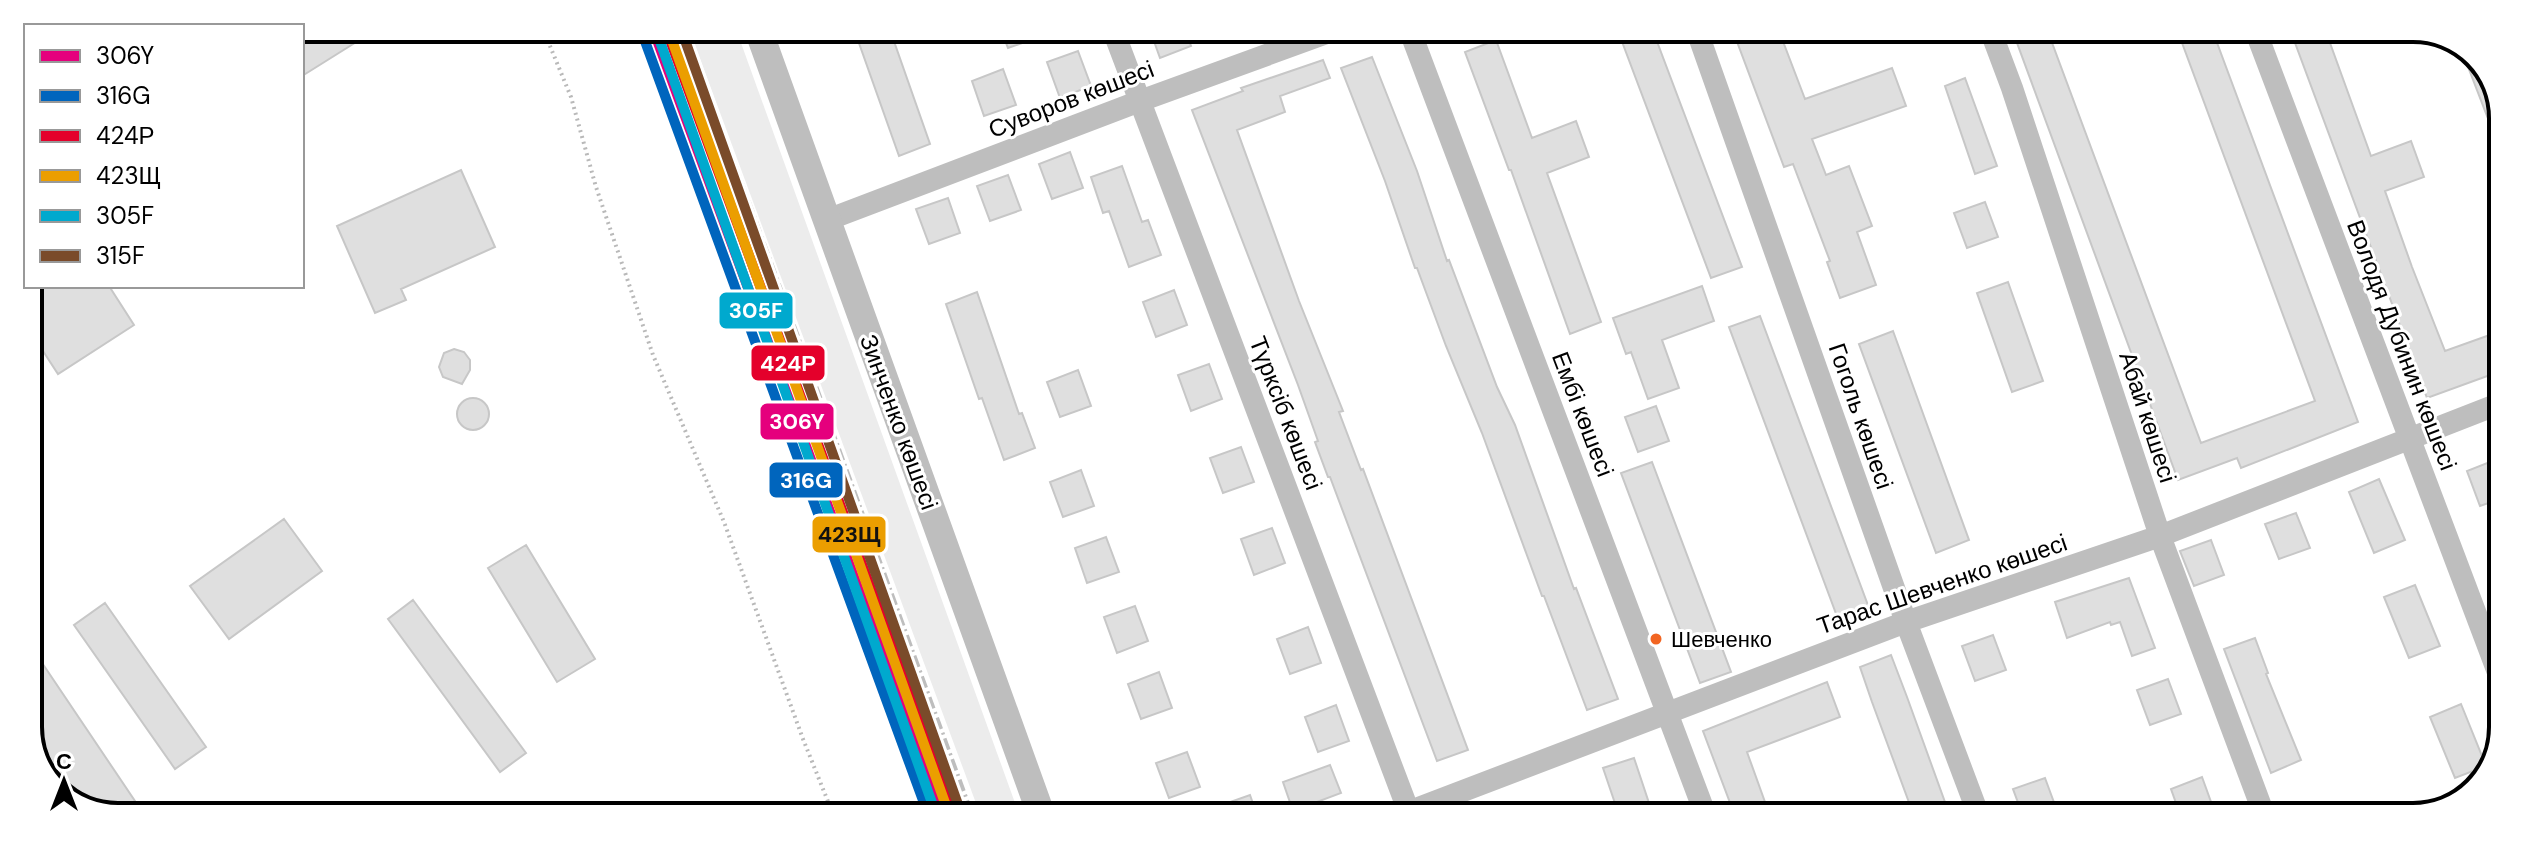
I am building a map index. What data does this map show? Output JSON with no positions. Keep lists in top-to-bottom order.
{
  "streets": {
    "main road": ["Зинченко көшесі"],
    "street": [
      "Суворов көшесі",
      "Володя Дубинин көшесі",
      "Түрксіб көшесі",
      "Ембі көшесі",
      "Гоголь көшесі",
      "Абай көшесі",
      "Тарас Шевченко көшесі"
    ]
  },
  "crossings": [
    ["Суворов көшесі", "Түрксіб көшесі"],
    ["Суворов көшесі", "Зинченко көшесі"],
    ["Володя Дубинин көшесі", "Тарас Шевченко көшесі"],
    ["Ембі көшесі", "Тарас Шевченко көшесі"],
    ["Гоголь көшесі", "Тарас Шевченко көшесі"],
    ["Абай көшесі", "Тарас Шевченко көшесі"]
  ],
  "places": ["Шевченко"],
  "lines": [
    "transit line 306Y",
    "transit line 316G",
    "transit line 424Р",
    "transit line 423Щ",
    "transit line 305F",
    "transit line 315F"
  ],
  "legend": [
    "306Y",
    "316G",
    "424Р",
    "423Щ",
    "305F",
    "315F"
  ],
  "north": "top"
}
